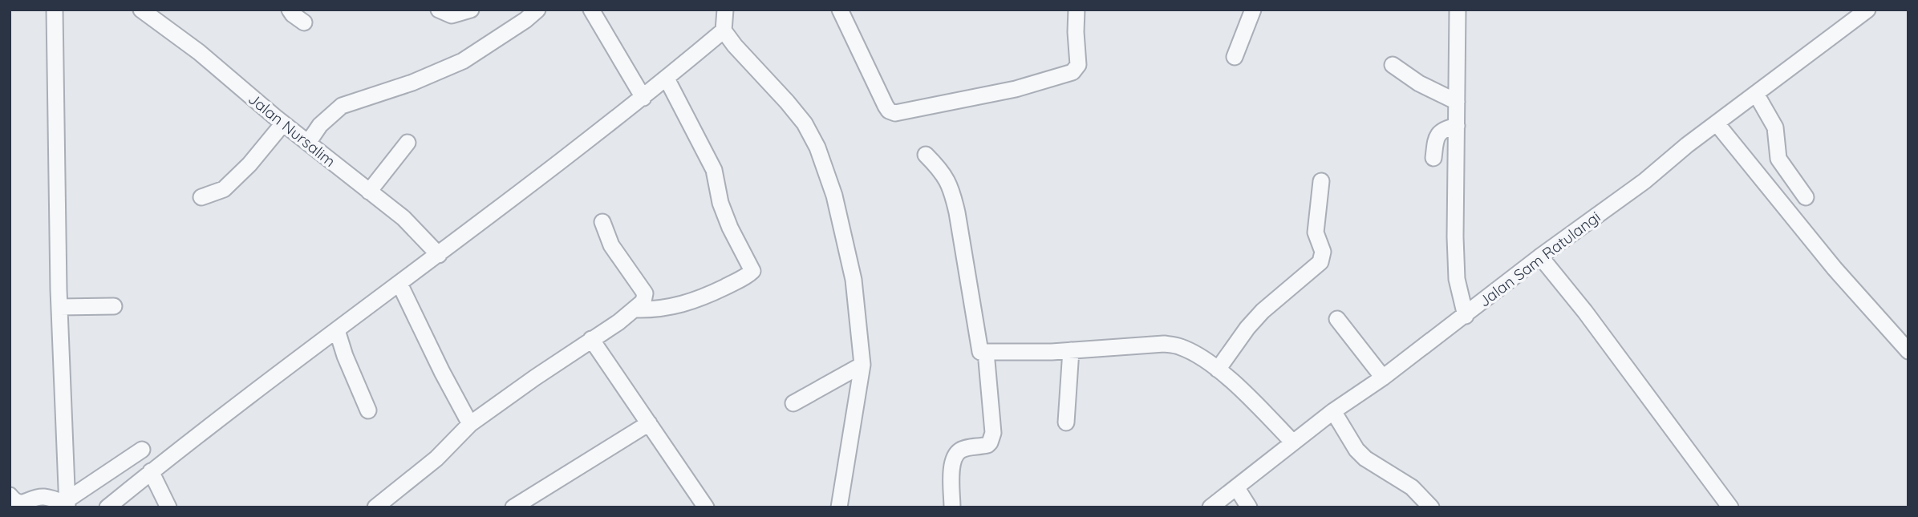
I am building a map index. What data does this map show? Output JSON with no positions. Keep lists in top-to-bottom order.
{
  "streets": {
    "street": ["Jalan Nursalim", "Jalan Sam Ratulangi"]
  }
}
